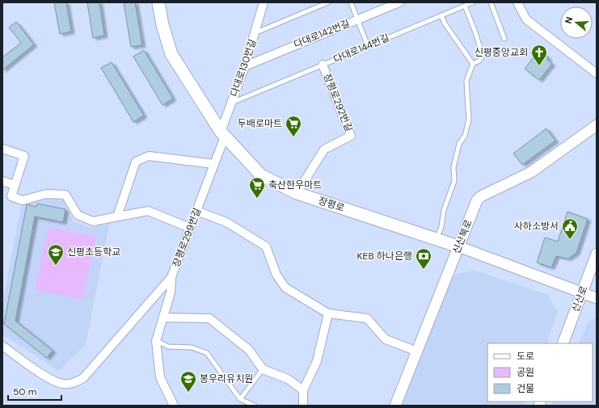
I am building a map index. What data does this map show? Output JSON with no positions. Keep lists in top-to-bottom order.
{
  "streets": {
    "main road": ["장평로"],
    "street": [
      "다대로142번길",
      "다대로130번길",
      "장평로292번길",
      "신산북로",
      "장평로299번길",
      "신산로"
    ],
    "lane": ["다대로144번길"]
  },
  "crossings": [
    ["다대로142번길", "다대로130번길"],
    ["다대로144번길", "다대로130번길"],
    ["다대로144번길", "장평로292번길"],
    ["다대로130번길", "장평로"],
    ["다대로130번길", "장평로299번길"],
    ["장평로292번길", "장평로"],
    ["장평로", "신산북로"],
    ["장평로", "장평로299번길"],
    ["장평로", "신산로"]
  ],
  "places": {
    "church": ["신평중앙교회"],
    "supermarket": ["두배로마트", "축산한우마트"],
    "public building": ["사하소방서"],
    "school or university": ["신평초등학교", "봉우리유치원"],
    "bank": ["KEB 하나은행"]
  },
  "legend": ["도로", "공원", "건물"],
  "scale_bar": "50 m",
  "north": "left"
}
